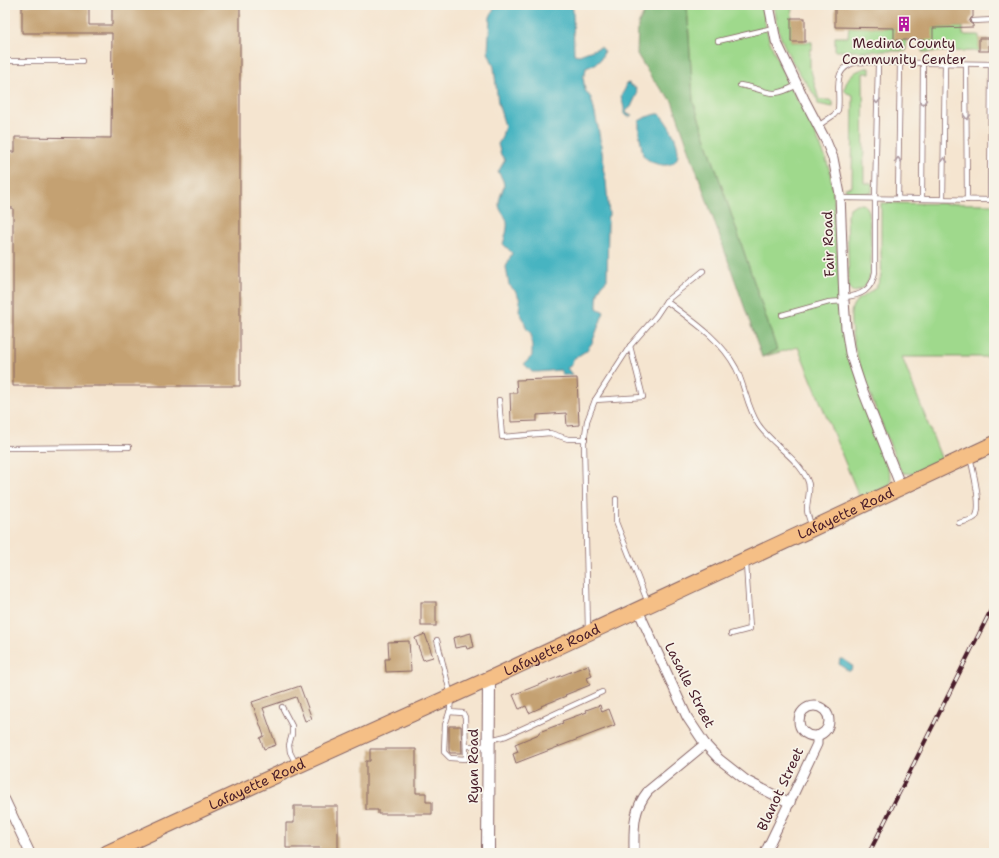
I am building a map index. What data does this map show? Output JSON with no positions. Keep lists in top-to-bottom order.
{
  "streets": {
    "main road": ["Lafayette Road"],
    "street": [
      "Fair Road",
      "Lasalle Street",
      "Ryan Road",
      "Blanot Street"
    ]
  },
  "crossings": [
    ["Fair Road", "Lafayette Road"],
    ["Lafayette Road", "Lasalle Street"],
    ["Lafayette Road", "Ryan Road"],
    ["Lasalle Street", "Blanot Street"]
  ],
  "places": {
    "building": ["Medina County Community Center"]
  }
}
